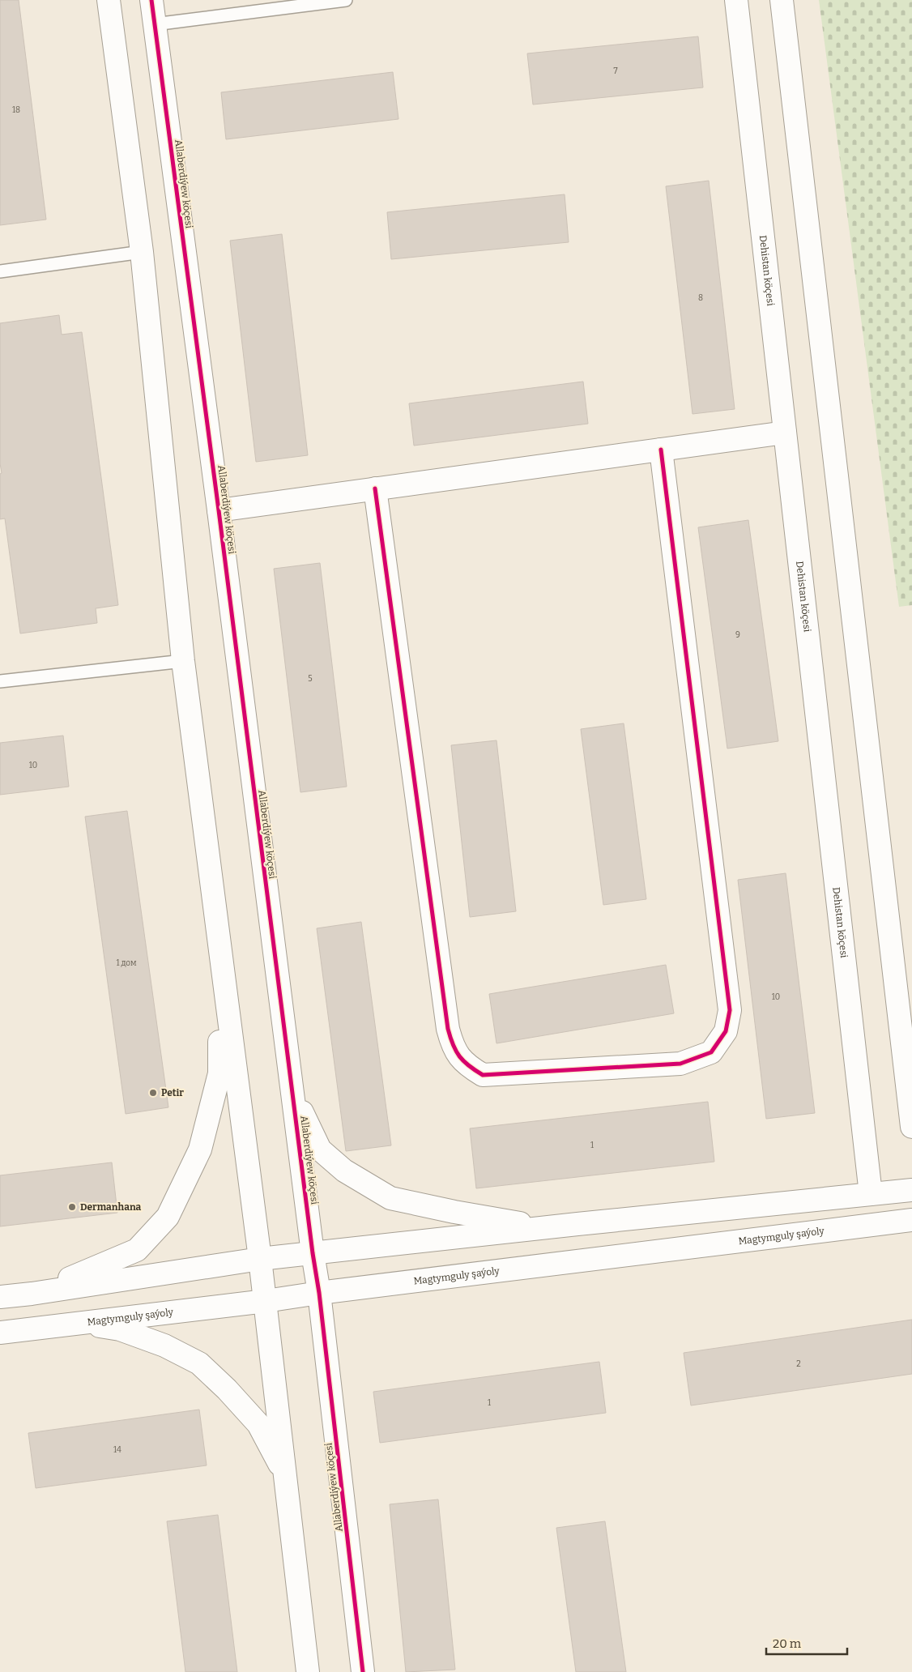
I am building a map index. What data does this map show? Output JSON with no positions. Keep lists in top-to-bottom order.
{
  "streets": {
    "street": ["Allaberdiýew köçesi", "Dehistan köçesi", "Magtymguly şaýoly"]
  },
  "crossings": [
    ["Allaberdiýew köçesi", "Magtymguly şaýoly"]
  ],
  "places": ["Petir", "Dermanhana"],
  "house_numbers": [
    "7",
    "18",
    "8",
    "9",
    "5",
    "10",
    "1 дом",
    "10",
    "1",
    "2",
    "1",
    "14"
  ],
  "scale_bar": "20 m"
}
